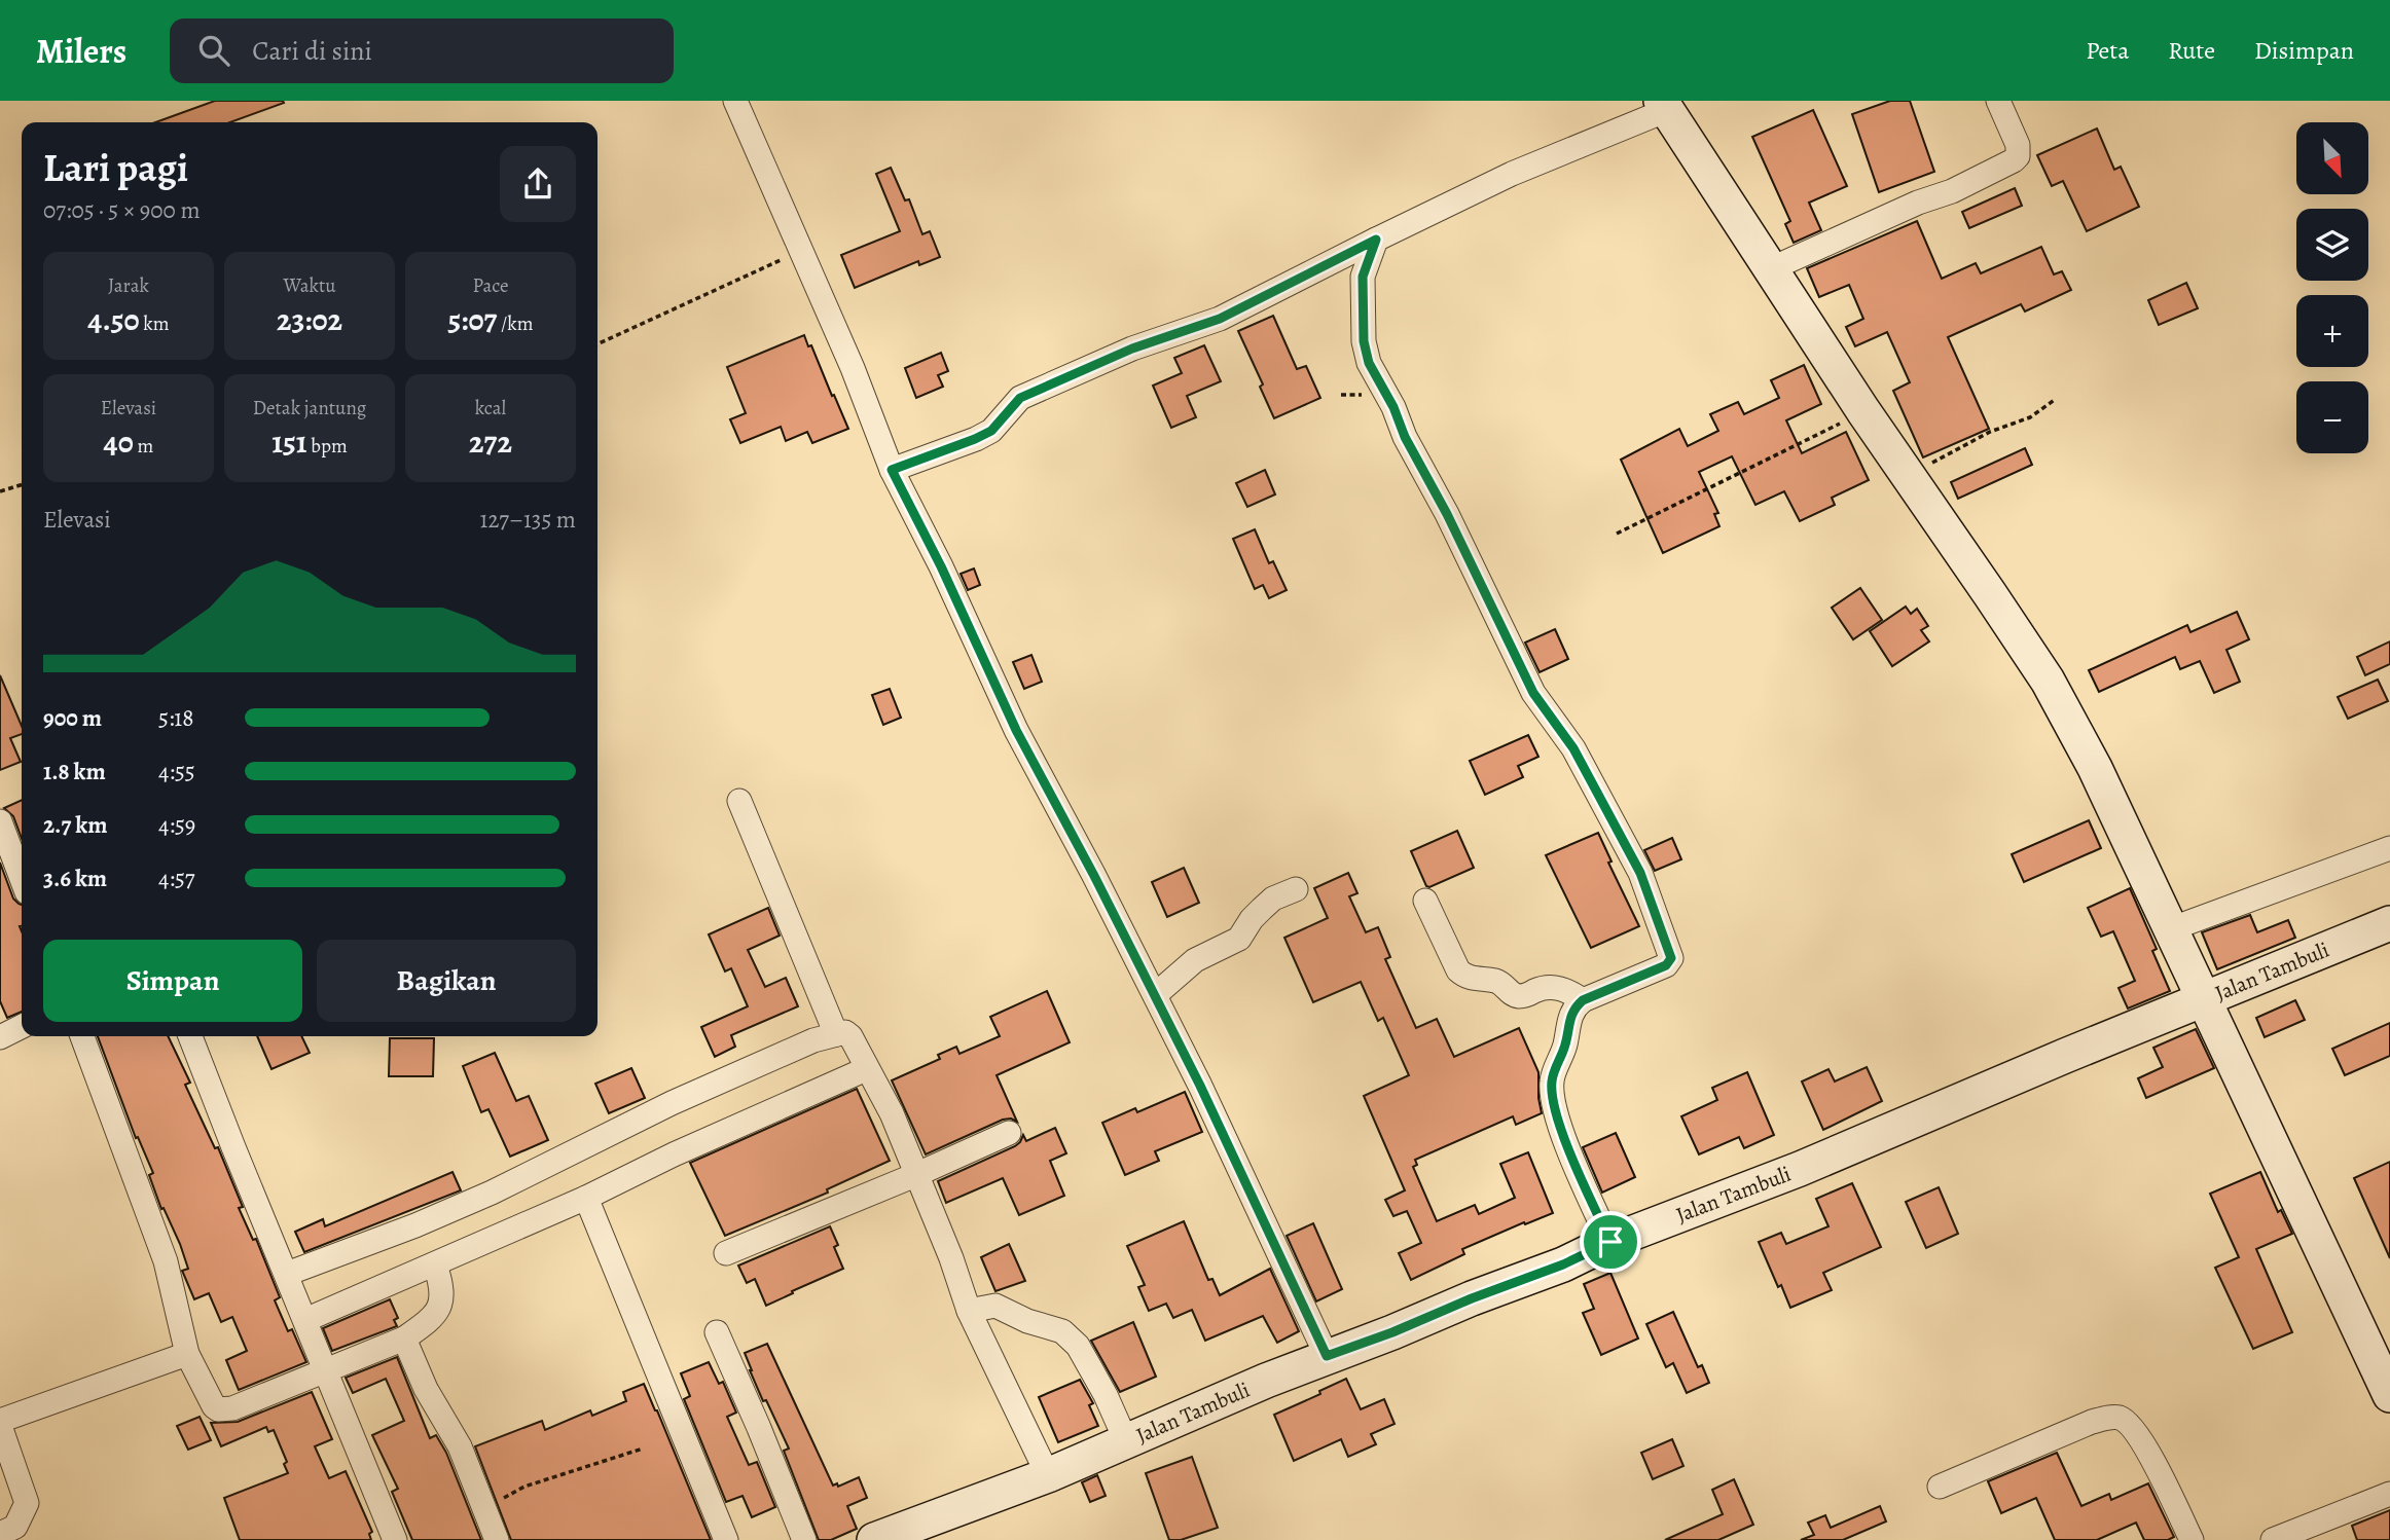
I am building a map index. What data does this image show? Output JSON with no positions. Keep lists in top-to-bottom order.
{
  "streets": {
    "street": ["Jalan Tambuli"]
  },
  "north": "bottom right",
  "page": {
    "header": "Milers",
    "search": "Cari di sini",
    "nav": ["Peta", "Rute", "Disimpan"],
    "map_buttons": ["+", "−"],
    "heading": ["Lari pagi", "07:05 · 5 × 900 m"],
    "stats": [
      ["Jarak", "4.50 km"],
      ["Waktu", "23:02"],
      ["Pace", "5:07 /km"],
      ["Elevasi", "40 m"],
      ["Detak jantung", "151 bpm"],
      ["kcal", "272"]
    ],
    "chart": ["Elevasi", "127–135 m"],
    "list": [
      {
        "name": "900 m",
        "note": "5:18"
      },
      {
        "name": "1.8 km",
        "note": "4:55"
      },
      {
        "name": "2.7 km",
        "note": "4:59"
      },
      {
        "name": "3.6 km",
        "note": "4:57"
      }
    ],
    "buttons": ["Simpan", "Bagikan"]
  }
}
